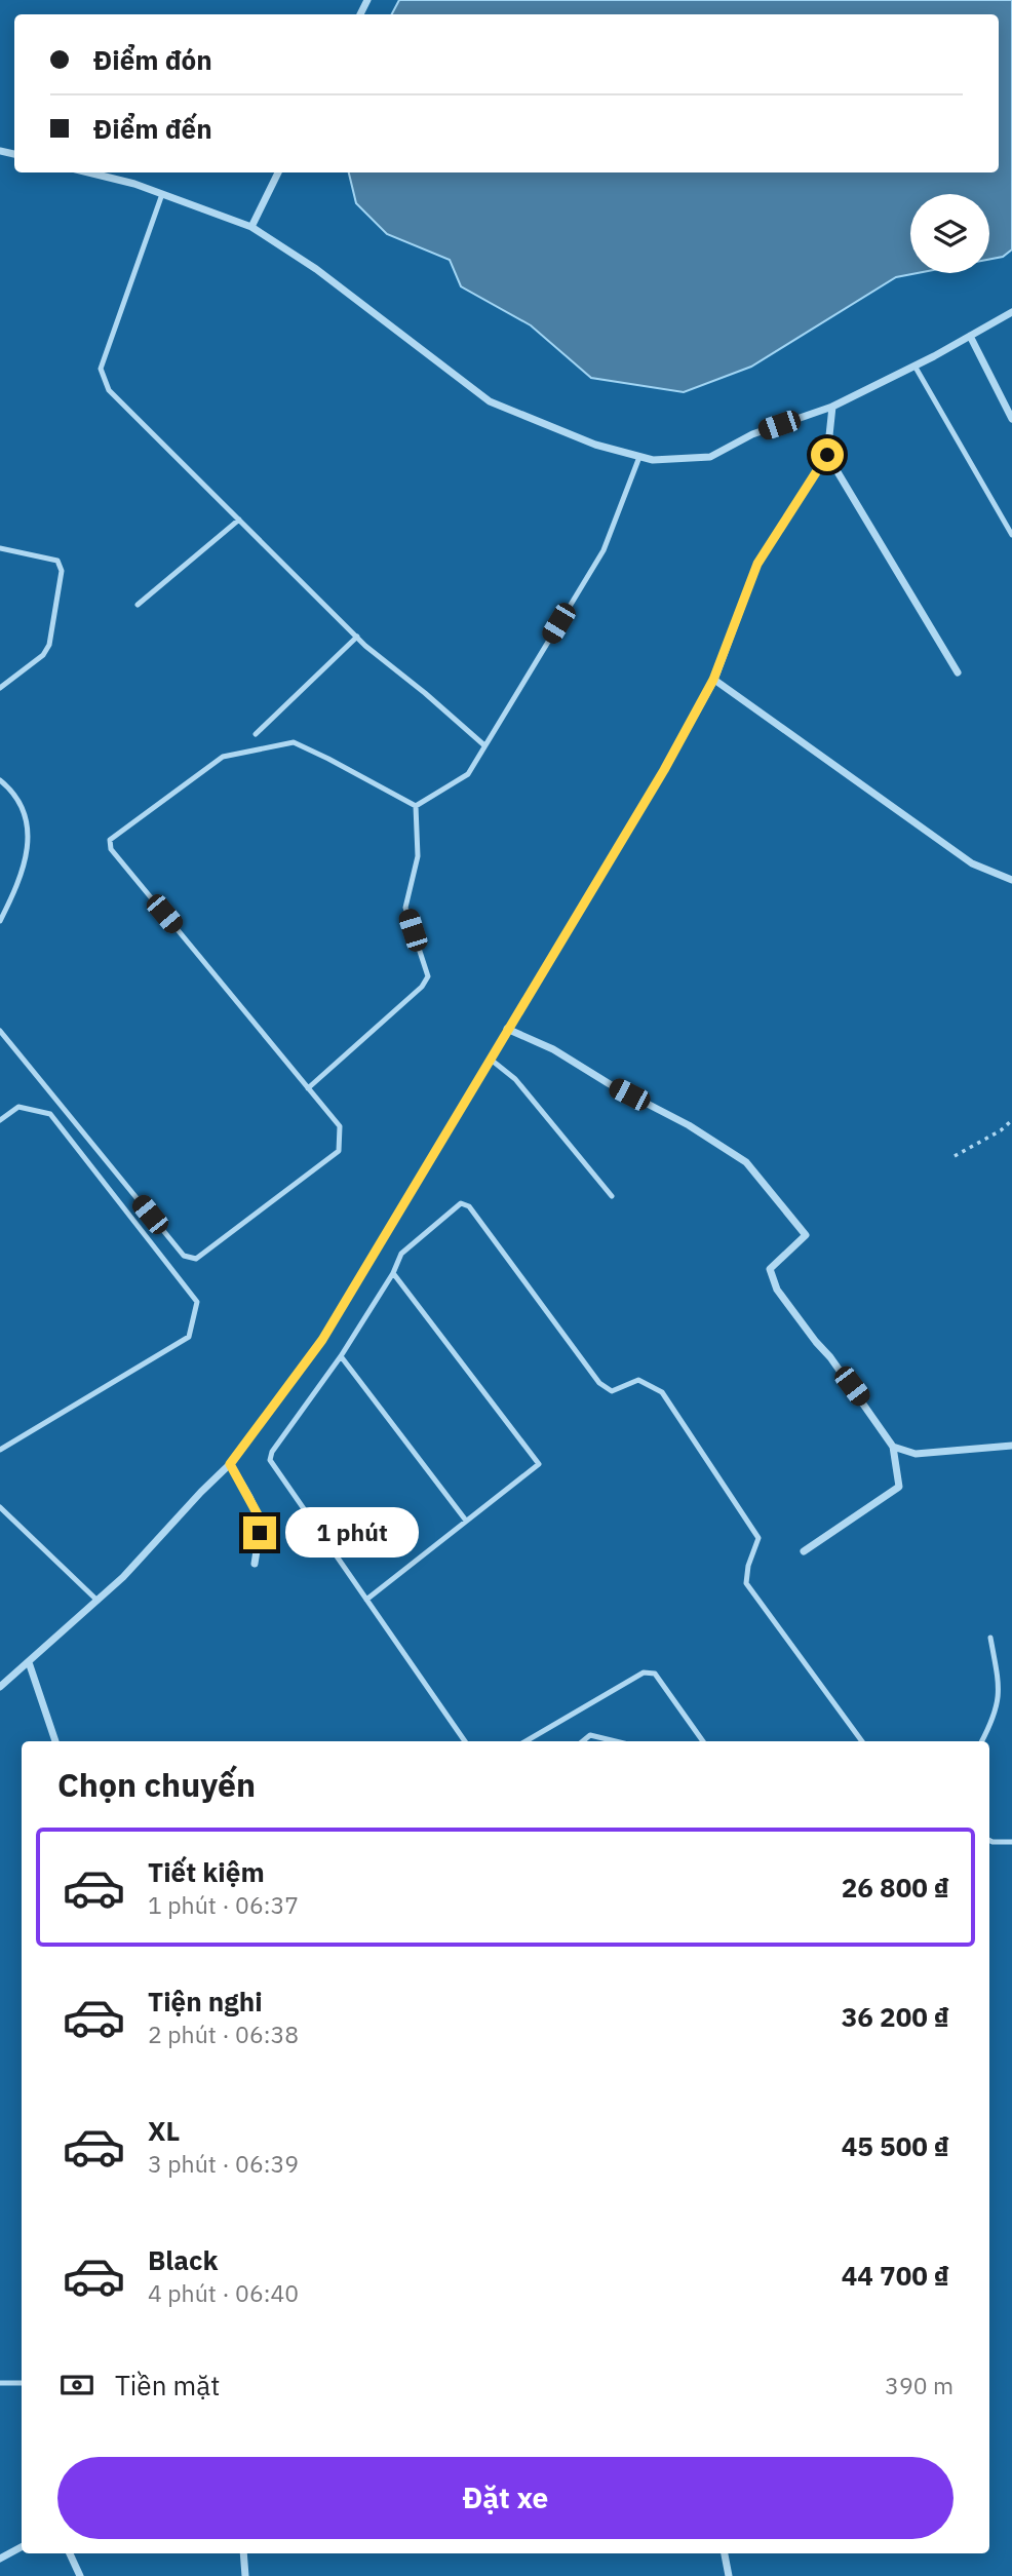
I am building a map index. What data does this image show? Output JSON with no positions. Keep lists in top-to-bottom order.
{
  "page": {
    "banner": ["Điểm đón", "Điểm đến"],
    "bubble": "1 phút",
    "heading": "Chọn chuyến",
    "list": [
      {
        "name": "Tiết kiệm",
        "note": "1 phút · 06:37",
        "value": "26 800 ₫"
      },
      {
        "name": "Tiện nghi",
        "note": "2 phút · 06:38",
        "value": "36 200 ₫"
      },
      {
        "name": "XL",
        "note": "3 phút · 06:39",
        "value": "45 500 ₫"
      },
      {
        "name": "Black",
        "note": "4 phút · 06:40",
        "value": "44 700 ₫"
      }
    ],
    "pay": ["Tiền mặt", "390 m"],
    "buttons": "Đặt xe"
  }
}
